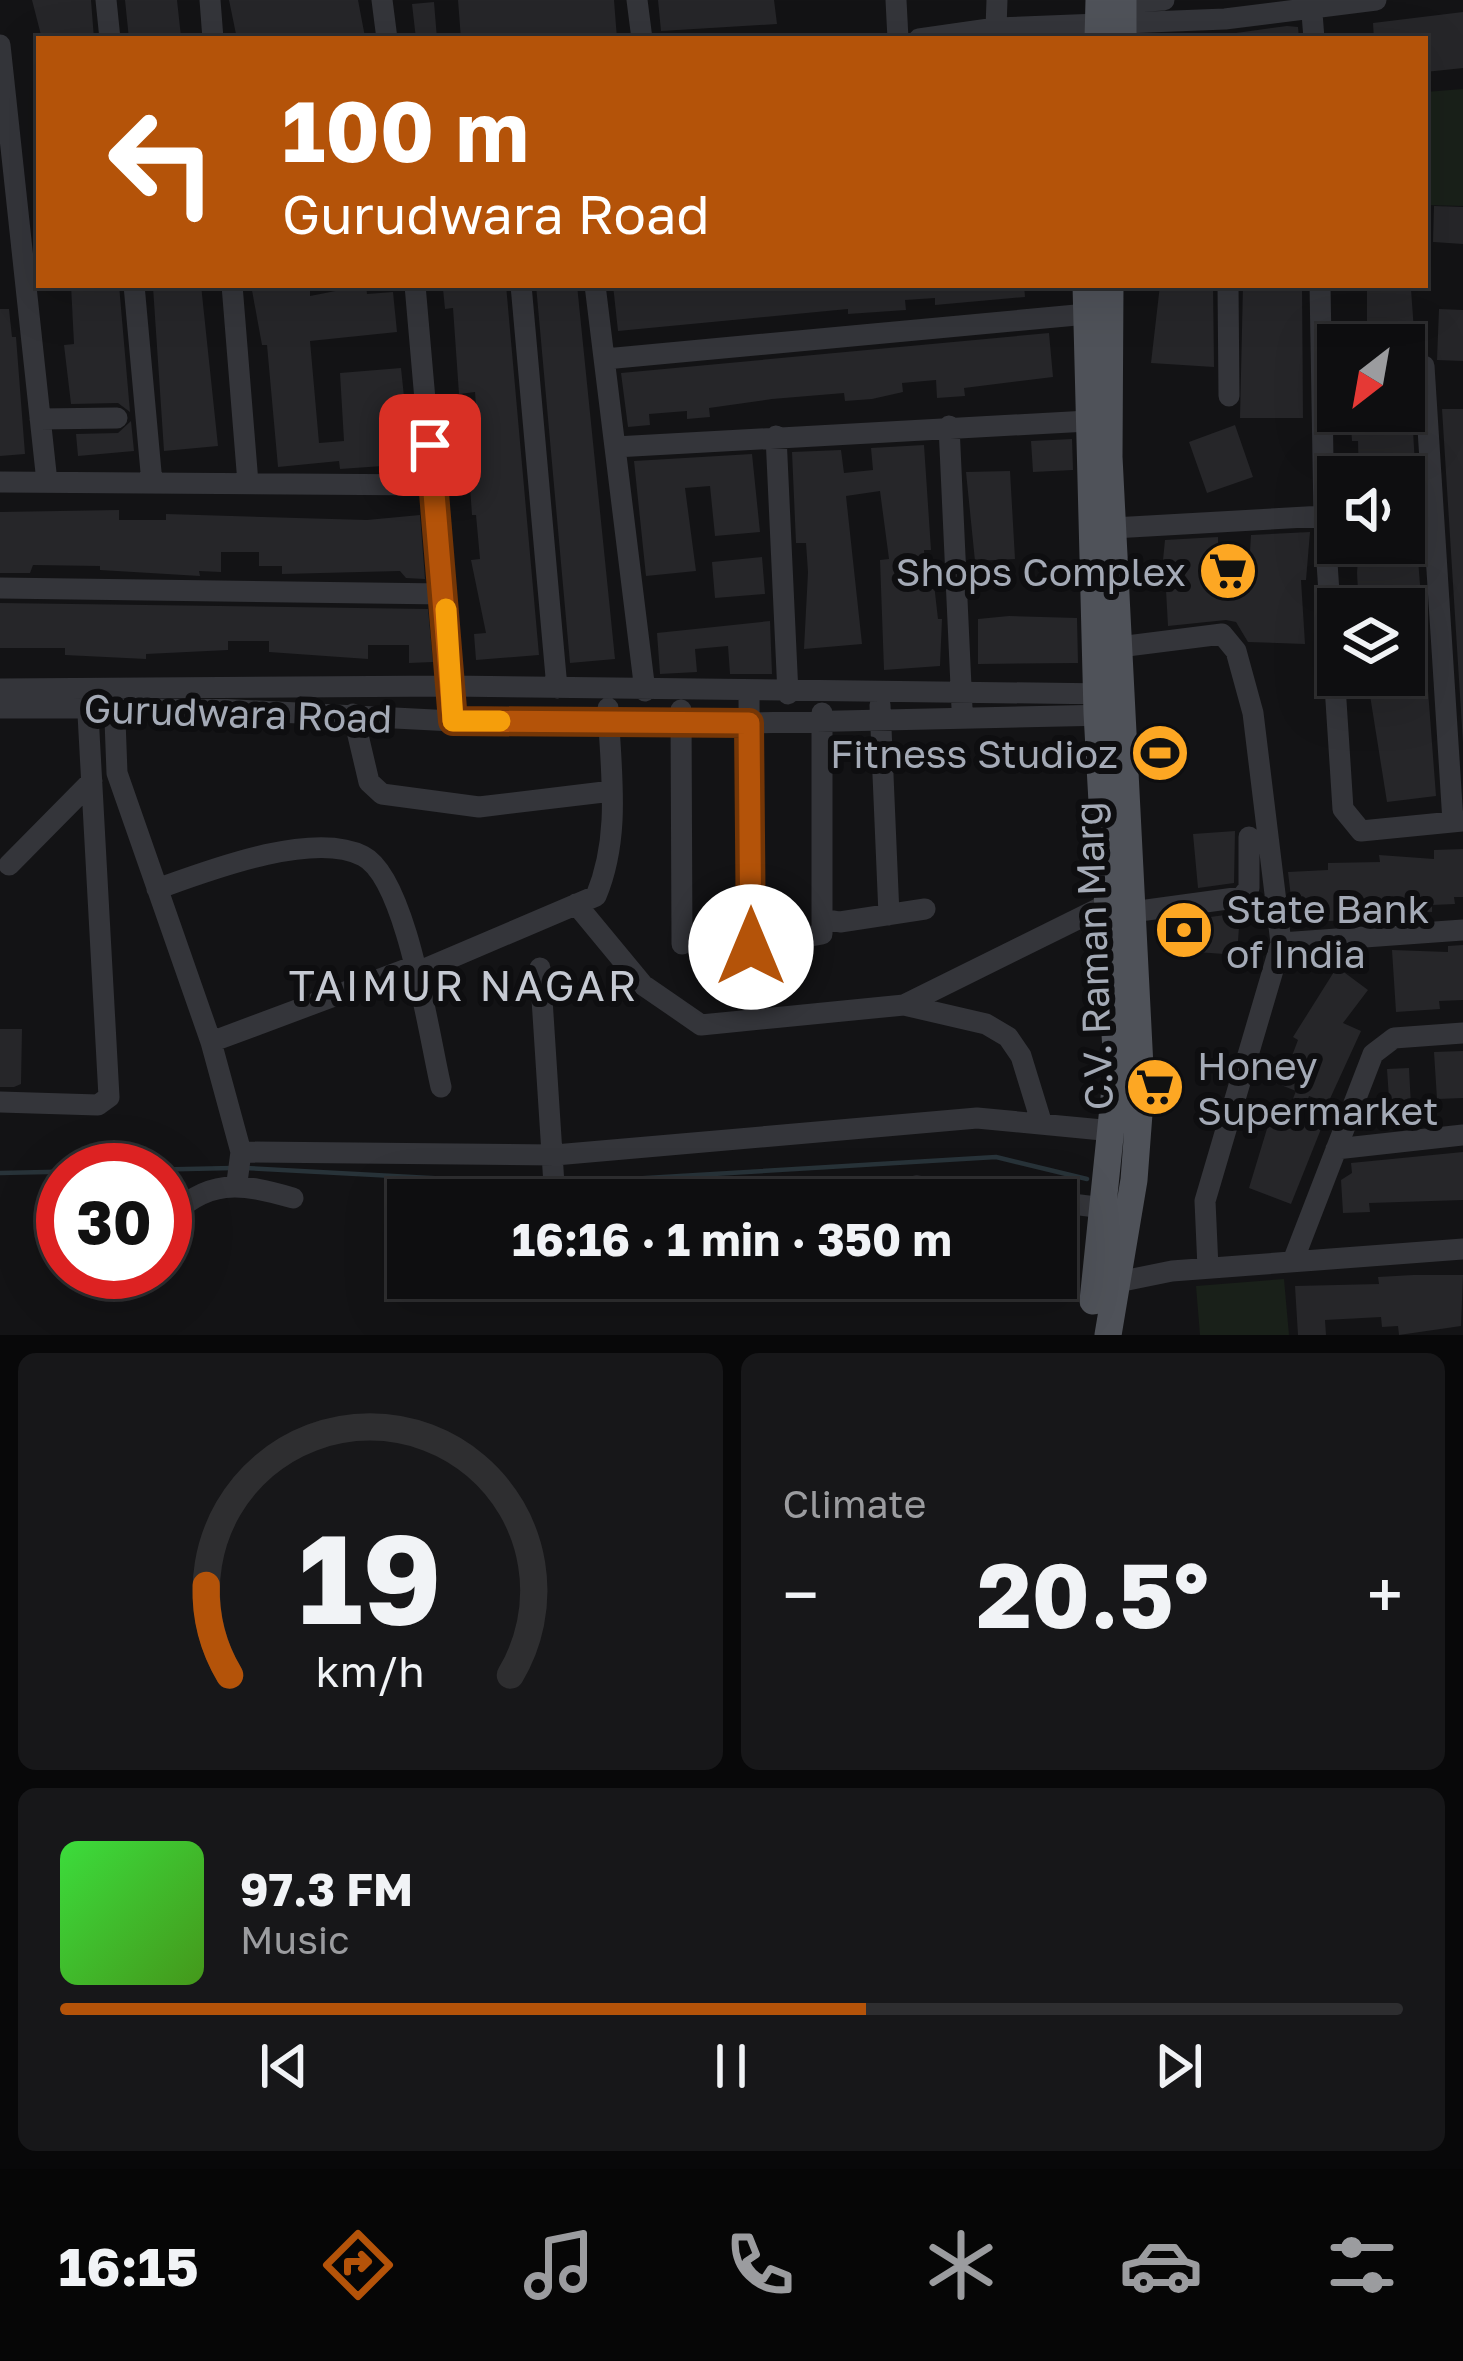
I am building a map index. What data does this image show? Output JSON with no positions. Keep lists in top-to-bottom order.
{
  "streets": {
    "main road": ["C.V. Raman Marg"],
    "street": ["Gurudwara Road"]
  },
  "crossings": [
    ["Gurudwara Road", "C.V. Raman Marg"]
  ],
  "districts": ["TAIMUR NAGAR"],
  "places": {
    "supermarket": ["Shops Complex", "Honey Supermarket"],
    "sports": ["Fitness Studioz"],
    "bank": ["State Bank of India"]
  },
  "north": "bottom left",
  "page": {
    "turn": ["100 m", "Gurudwara Road"],
    "limit": "30",
    "trip": "16:16 · 1 min · 350 m",
    "tile": "Climate",
    "heat": ["−", "20.5°", "+"],
    "song": ["97.3 FM", "Music"],
    "tabs": "16:15",
    "gauge": ["19", "km/h"]
  }
}
